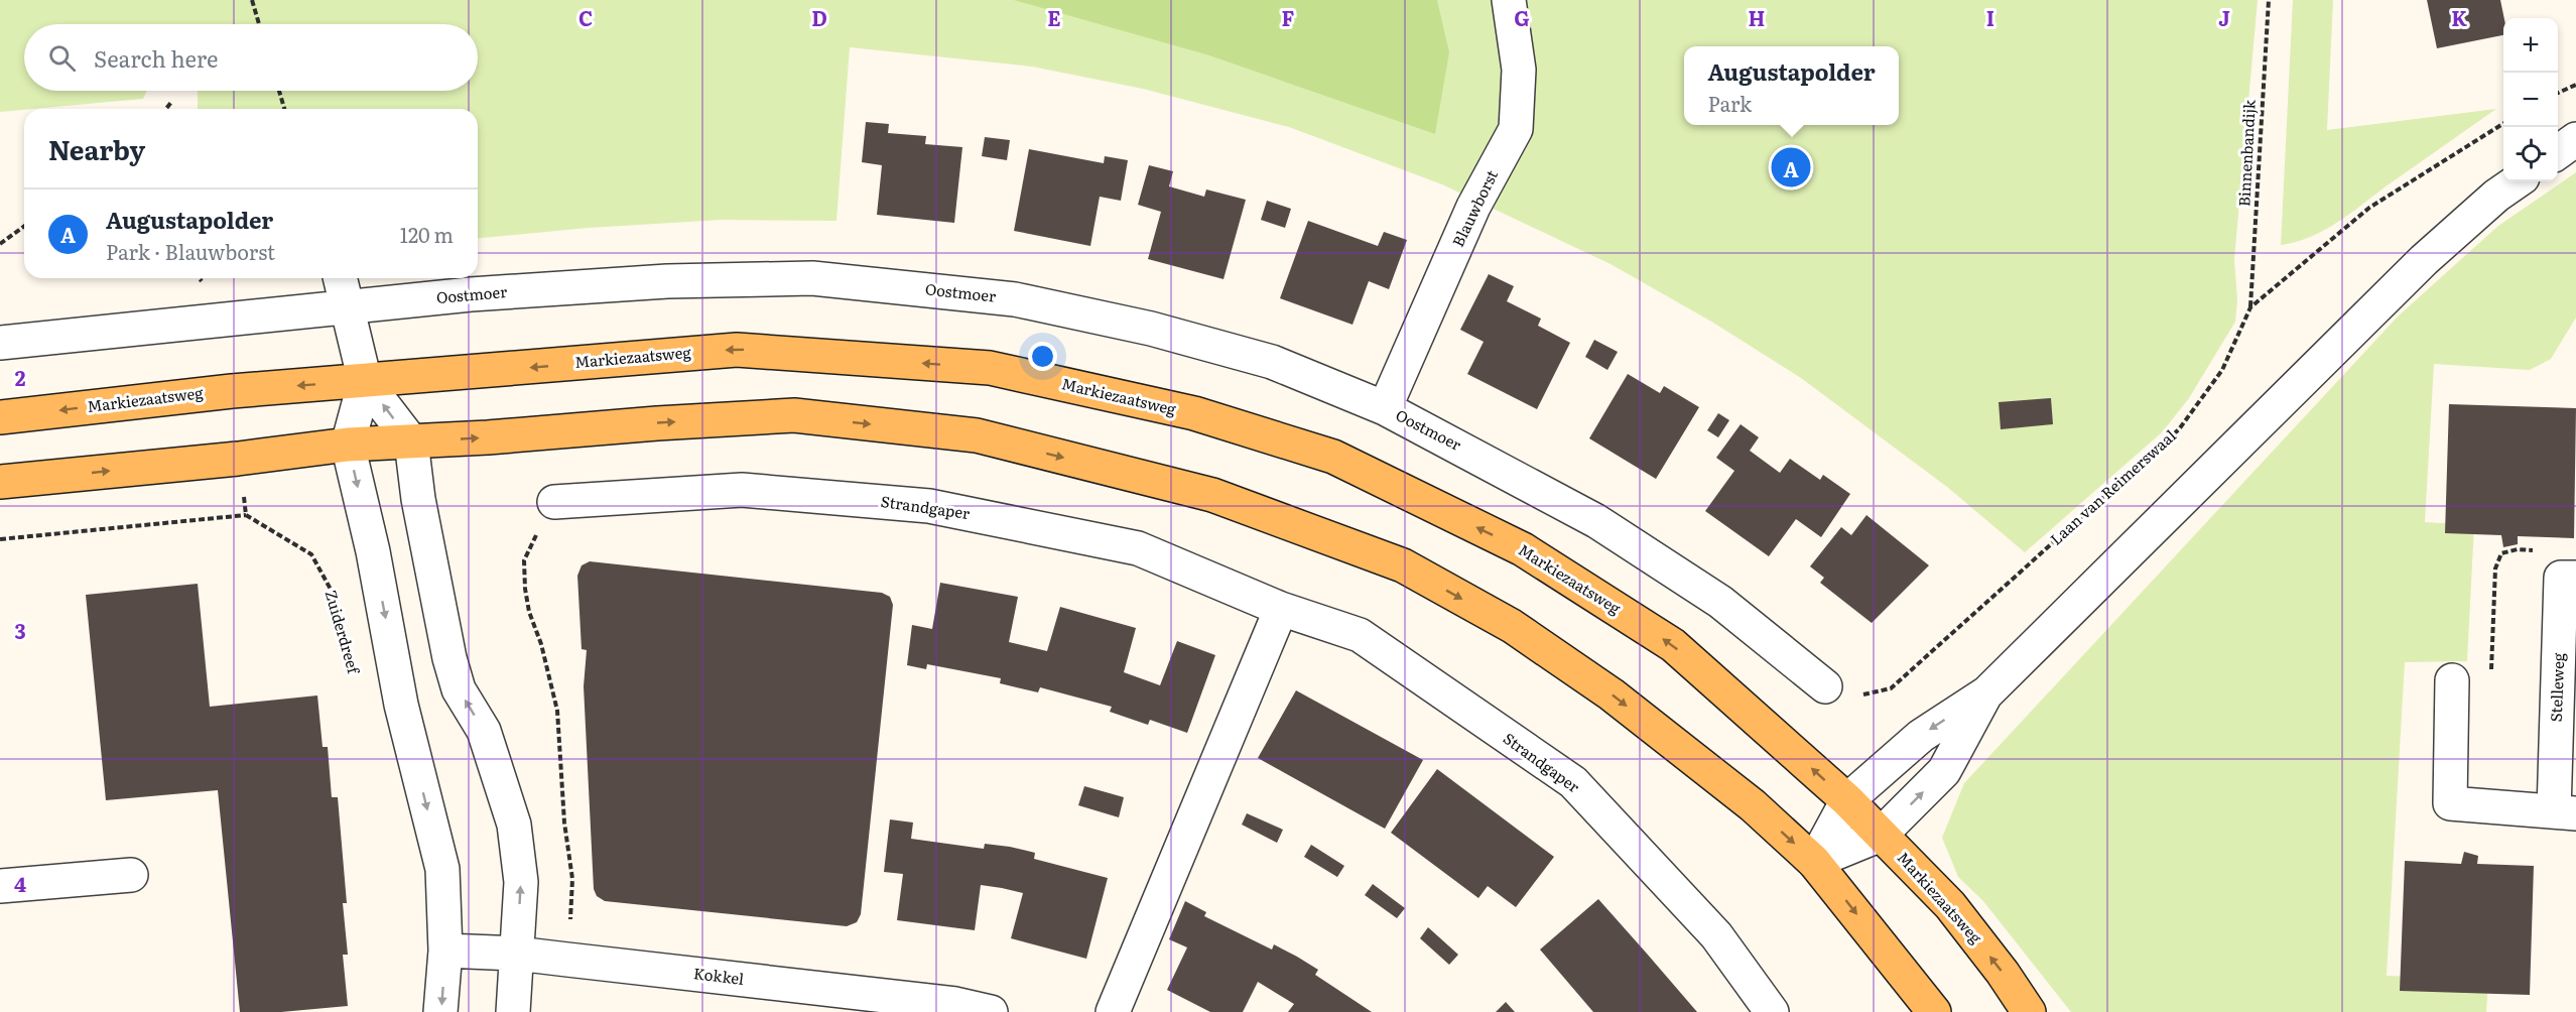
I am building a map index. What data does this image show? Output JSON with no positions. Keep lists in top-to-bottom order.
{
  "streets": {
    "main road": ["Markiezaatsweg"],
    "street": [
      "Blauwborst",
      "Oostmoer",
      "Strandgaper",
      "Stelleweg",
      "Kokkel"
    ],
    "path": ["Binnenbandijk", "Laan van Reimerswaal", "Zuiderdreef"]
  },
  "crossings": [
    ["Binnenbandijk", "Laan van Reimerswaal"],
    ["Blauwborst", "Oostmoer"],
    ["Oostmoer", "Laan van Reimerswaal"]
  ],
  "page": {
    "map_buttons": ["+", "−"],
    "search": "Search here",
    "popup": ["Augustapolder", "Park"],
    "heading": "Nearby",
    "pins": "A",
    "list": [
      {
        "mark": "A",
        "name": "Augustapolder",
        "note": "Park · Blauwborst",
        "value": "120 m"
      }
    ]
  },
  "grid": {
    "columns": [
      "C",
      "D",
      "E",
      "F",
      "G",
      "H",
      "I",
      "J",
      "K"
    ],
    "rows": ["2", "3", "4"]
  }
}
